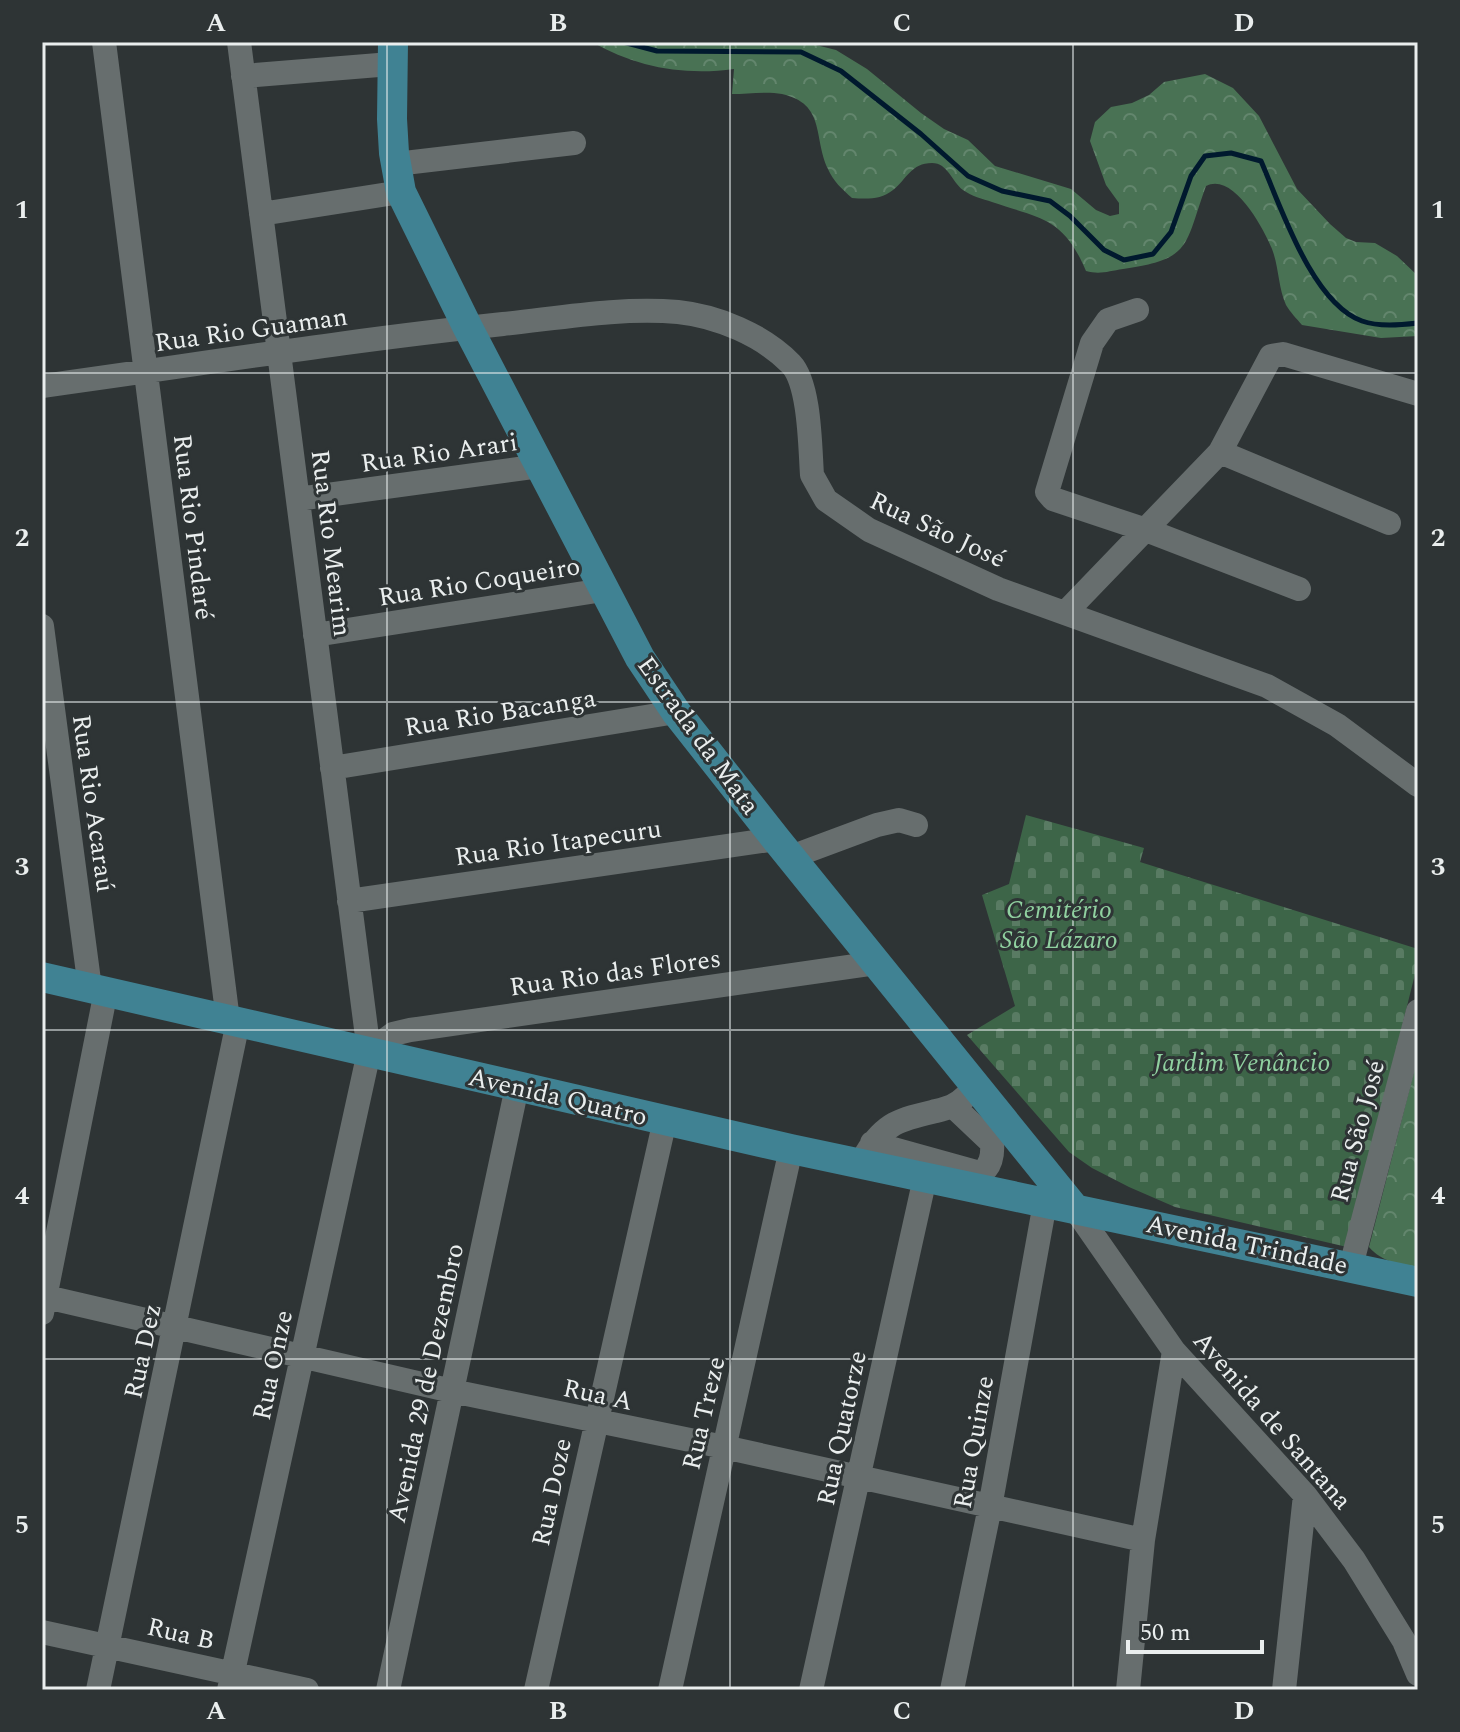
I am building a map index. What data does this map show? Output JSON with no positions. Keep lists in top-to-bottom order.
{
  "streets": {
    "main road": ["Estrada da Mata", "Avenida Quatro", "Avenida Trindade"],
    "street": [
      "Rua Rio Guaman",
      "Rua Rio Arari",
      "Rua Rio Pindaré",
      "Rua São José",
      "Rua Rio Mearim",
      "Rua Rio Coqueiro",
      "Rua Rio Bacanga",
      "Rua Rio Acaraú",
      "Rua Rio Itapecuru",
      "Rua Rio das Flores",
      "Rua Dez",
      "Rua Onze",
      "Avenida 29 de Dezembro",
      "Rua A",
      "Rua Treze",
      "Avenida de Santana",
      "Rua Quatorze",
      "Rua Quinze",
      "Rua Doze",
      "Rua B"
    ]
  },
  "crossings": [
    ["Rua Rio Guaman", "Rua Rio Pindaré"],
    ["Rua Rio Guaman", "Rua São José"],
    ["Rua Rio Guaman", "Rua Rio Mearim"],
    ["Rua Rio Guaman", "Estrada da Mata"],
    ["Rua Rio Arari", "Rua Rio Mearim"],
    ["Rua Rio Arari", "Estrada da Mata"],
    ["Rua Rio Pindaré", "Avenida Quatro"],
    ["Rua Rio Pindaré", "Rua Dez"],
    ["Rua São José", "Estrada da Mata"],
    ["Rua São José", "Avenida Trindade"],
    ["Rua Rio Mearim", "Rua Rio Coqueiro"],
    ["Rua Rio Mearim", "Rua Rio Bacanga"],
    ["Rua Rio Mearim", "Estrada da Mata"],
    ["Rua Rio Mearim", "Rua Rio Itapecuru"],
    ["Rua Rio Mearim", "Rua Rio das Flores"],
    ["Rua Rio Mearim", "Avenida Quatro"],
    ["Rua Rio Mearim", "Rua Onze"],
    ["Rua Rio Coqueiro", "Estrada da Mata"],
    ["Rua Rio Bacanga", "Estrada da Mata"],
    ["Estrada da Mata", "Rua Rio Itapecuru"],
    ["Estrada da Mata", "Rua Rio das Flores"],
    ["Estrada da Mata", "Avenida Quatro"],
    ["Estrada da Mata", "Avenida Trindade"],
    ["Estrada da Mata", "Avenida de Santana"],
    ["Rua Rio Acaraú", "Avenida Quatro"],
    ["Rua Rio Acaraú", "Rua A"],
    ["Rua Rio das Flores", "Avenida Quatro"],
    ["Rua Rio das Flores", "Rua Onze"],
    ["Avenida Quatro", "Avenida Trindade"],
    ["Avenida Quatro", "Rua Dez"],
    ["Avenida Quatro", "Rua Onze"],
    ["Avenida Quatro", "Avenida 29 de Dezembro"],
    ["Avenida Quatro", "Rua Treze"],
    ["Avenida Quatro", "Avenida de Santana"],
    ["Avenida Quatro", "Rua Quatorze"],
    ["Avenida Quatro", "Rua Quinze"],
    ["Avenida Quatro", "Rua Doze"],
    ["Avenida Trindade", "Avenida de Santana"],
    ["Rua Dez", "Rua A"],
    ["Rua Dez", "Rua B"],
    ["Rua Onze", "Rua A"],
    ["Rua Onze", "Rua B"],
    ["Avenida 29 de Dezembro", "Rua A"],
    ["Rua A", "Rua Treze"],
    ["Rua A", "Rua Quatorze"],
    ["Rua A", "Rua Quinze"],
    ["Rua A", "Rua Doze"]
  ],
  "parks": ["Cemitério São Lázaro", "Jardim Venâncio"],
  "scale_bar": "50 m",
  "grid": {
    "columns": [
      "A",
      "B",
      "C",
      "D"
    ],
    "rows": [
      "1",
      "2",
      "3",
      "4",
      "5"
    ]
  }
}
